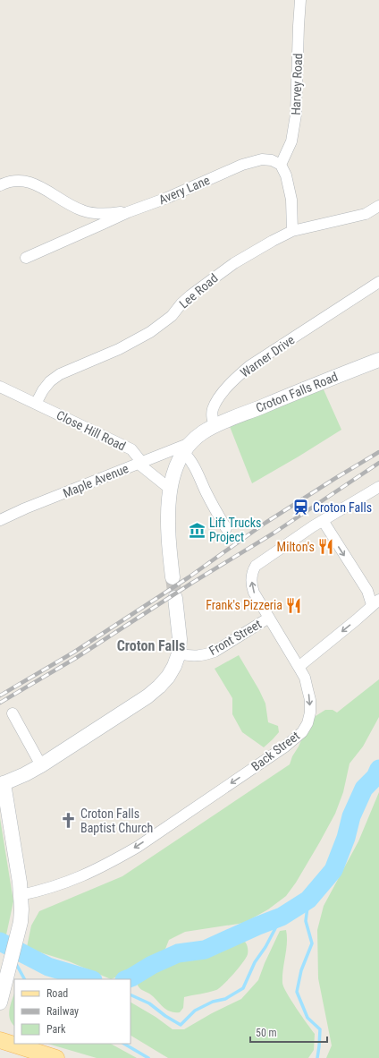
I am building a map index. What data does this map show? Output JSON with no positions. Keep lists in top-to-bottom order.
{
  "streets": {
    "main road": ["Croton Falls Road"],
    "street": [
      "Harvey Road",
      "Avery Lane",
      "Lee Road",
      "Warner Drive",
      "Close Hill Road",
      "Maple Avenue",
      "Front Street",
      "Back Street"
    ]
  },
  "crossings": [
    ["Harvey Road", "Avery Lane"],
    ["Lee Road", "Close Hill Road"],
    ["Warner Drive", "Croton Falls Road"],
    ["Close Hill Road", "Maple Avenue"],
    ["Front Street", "Back Street"]
  ],
  "one_way": ["Front Street", "Back Street"],
  "districts": ["Croton Falls"],
  "places": {
    "station": ["Croton Falls"],
    "museum": ["Lift Trucks Project"],
    "restaurant": ["Milton's", "Frank's Pizzeria"],
    "church": ["Croton Falls Baptist Church"]
  },
  "legend": ["Road", "Railway", "Park"],
  "scale_bar": "50 m"
}
